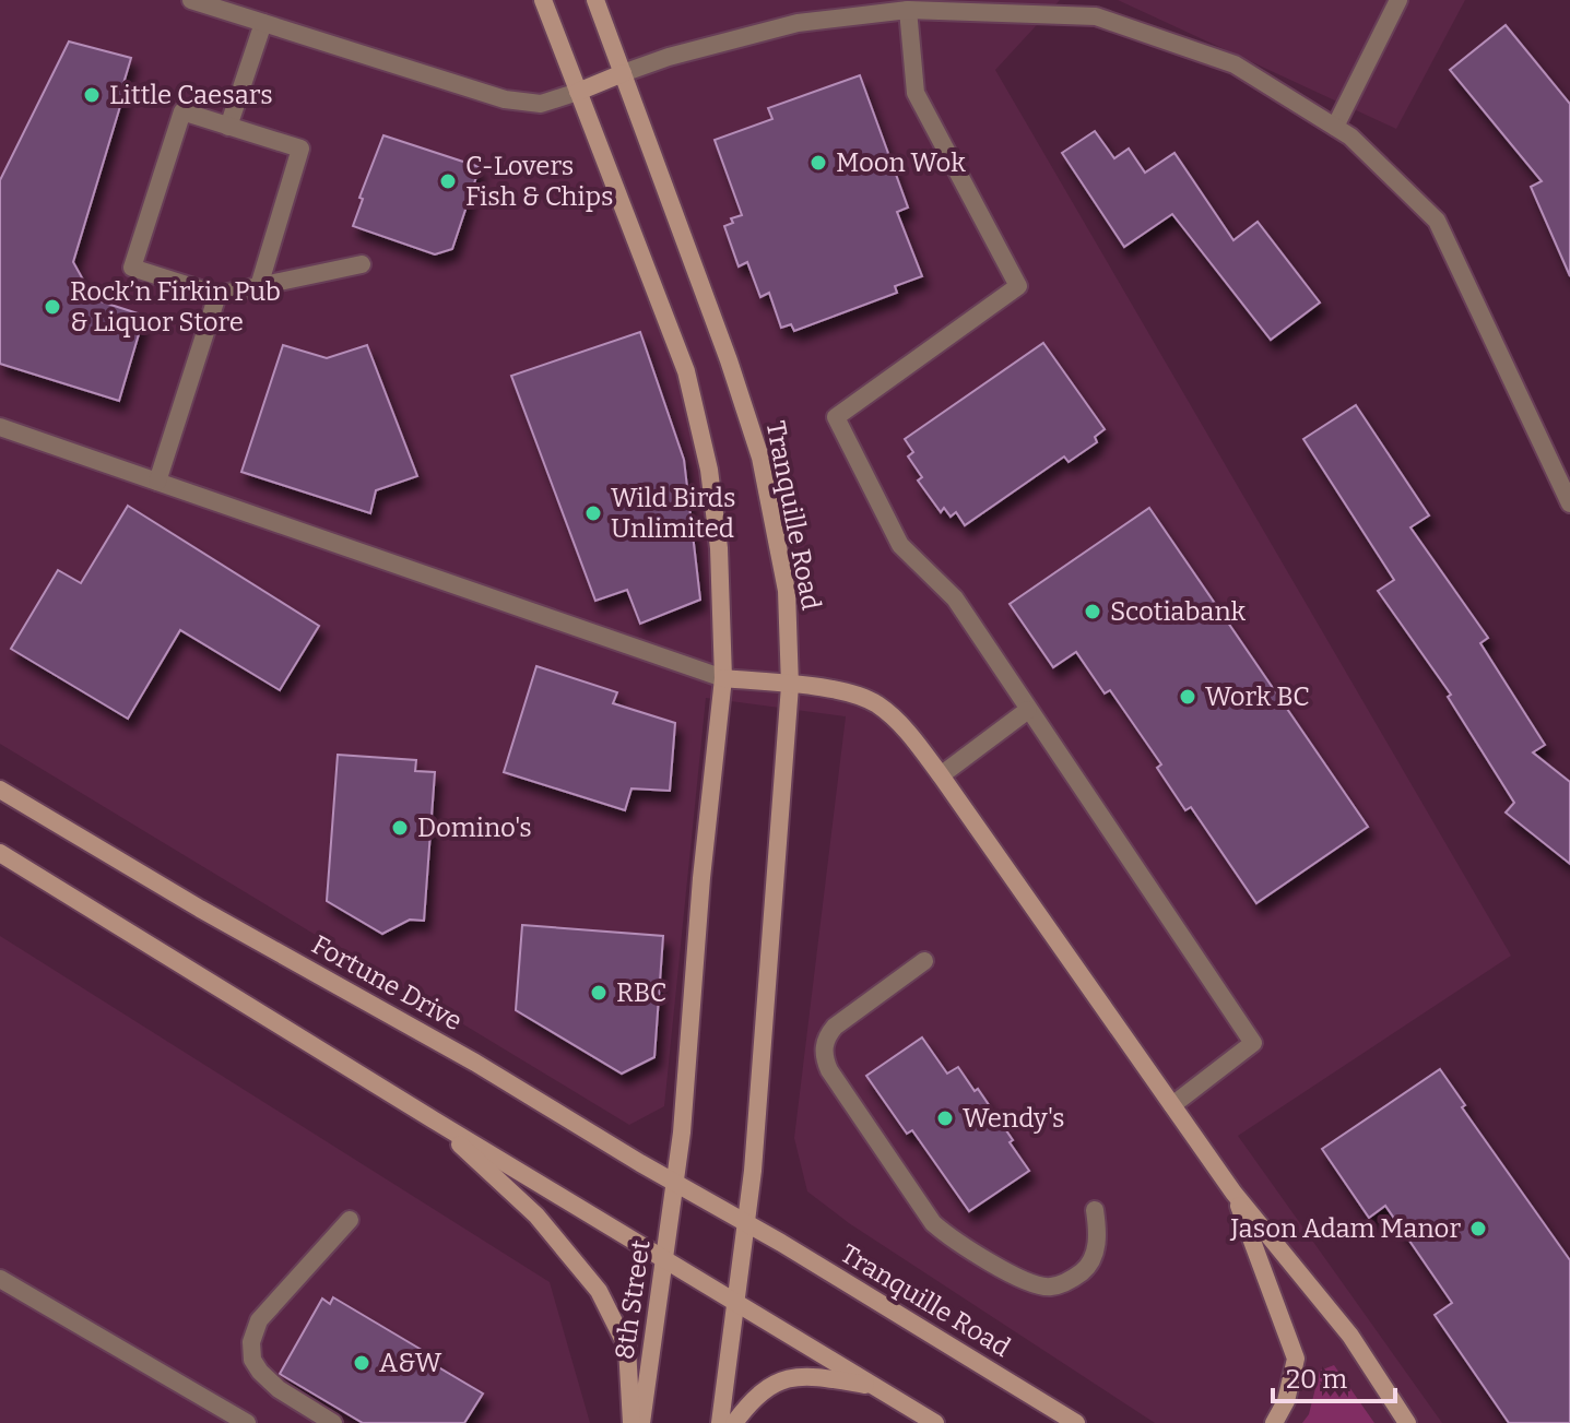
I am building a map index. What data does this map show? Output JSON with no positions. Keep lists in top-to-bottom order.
{
  "streets": {
    "main road": ["Tranquille Road", "Fortune Drive", "8th Street"]
  },
  "crossings": [
    ["Tranquille Road", "Fortune Drive"],
    ["Fortune Drive", "8th Street"]
  ],
  "places": [
    "Little Caesars",
    "Moon Wok",
    "C-Lovers Fish & Chips",
    "Rock’n Firkin Pub & Liquor Store",
    "Wild Birds Unlimited",
    "Scotiabank",
    "Work BC",
    "Domino's",
    "RBC",
    "Wendy's",
    "Jason Adam Manor",
    "A&W"
  ],
  "scale_bar": "20 m"
}
